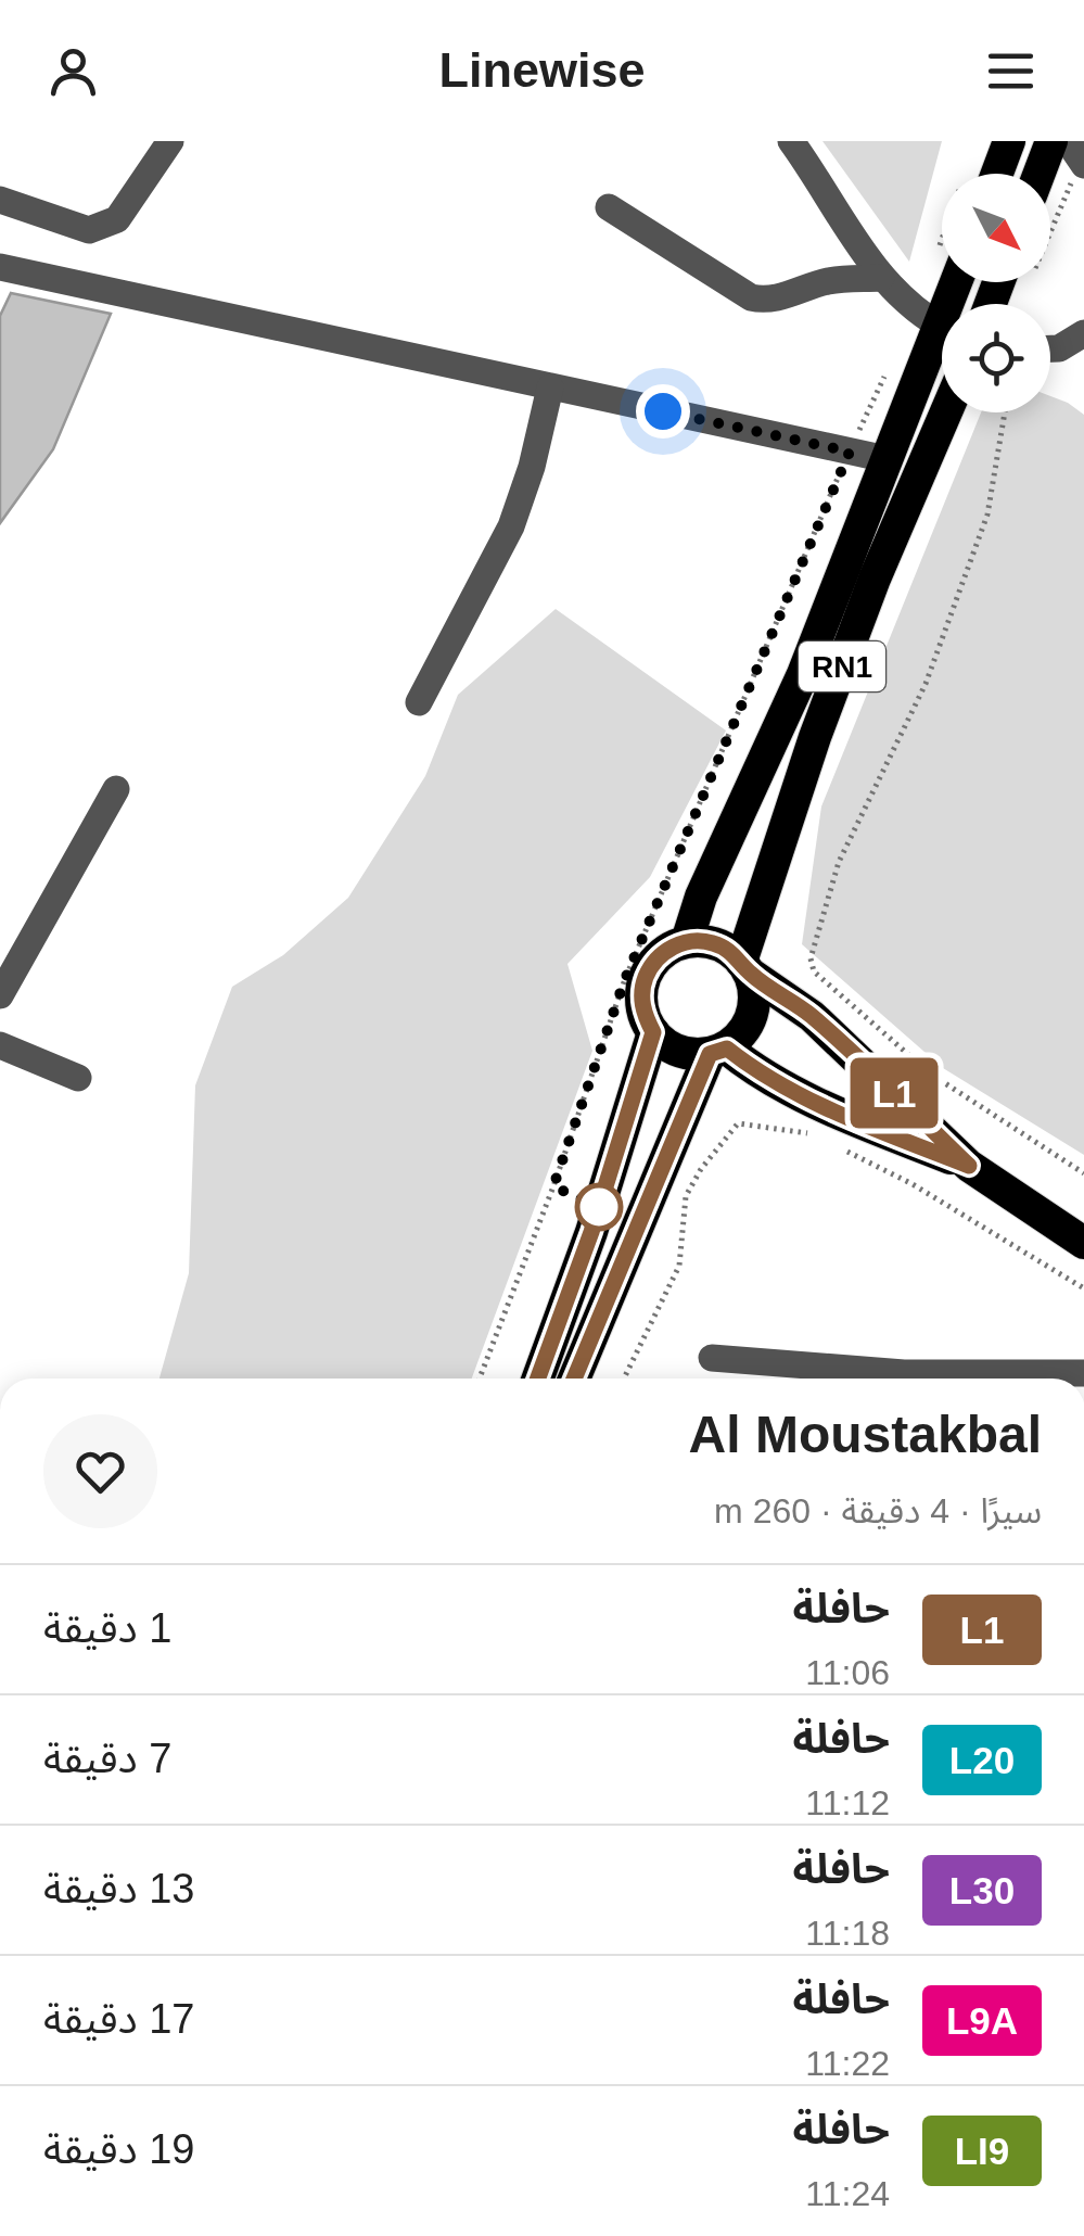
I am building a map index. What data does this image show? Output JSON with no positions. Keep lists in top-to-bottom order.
{
  "streets": {
    "highway": ["RN1"]
  },
  "lines": ["bus line L1"],
  "north": "bottom right",
  "page": {
    "header": "Linewise",
    "on_map": "L1",
    "heading": ["Al Moustakbal", "سيرًا · 4 دقيقة · 260 m"],
    "list": [
      {
        "mark": "L1",
        "name": "حافلة",
        "note": "11:06",
        "value": "1 دقيقة"
      },
      {
        "mark": "L20",
        "name": "حافلة",
        "note": "11:12",
        "value": "7 دقيقة"
      },
      {
        "mark": "L30",
        "name": "حافلة",
        "note": "11:18",
        "value": "13 دقيقة"
      },
      {
        "mark": "L9A",
        "name": "حافلة",
        "note": "11:22",
        "value": "17 دقيقة"
      },
      {
        "mark": "LI9",
        "name": "حافلة",
        "note": "11:24",
        "value": "19 دقيقة"
      }
    ]
  }
}
